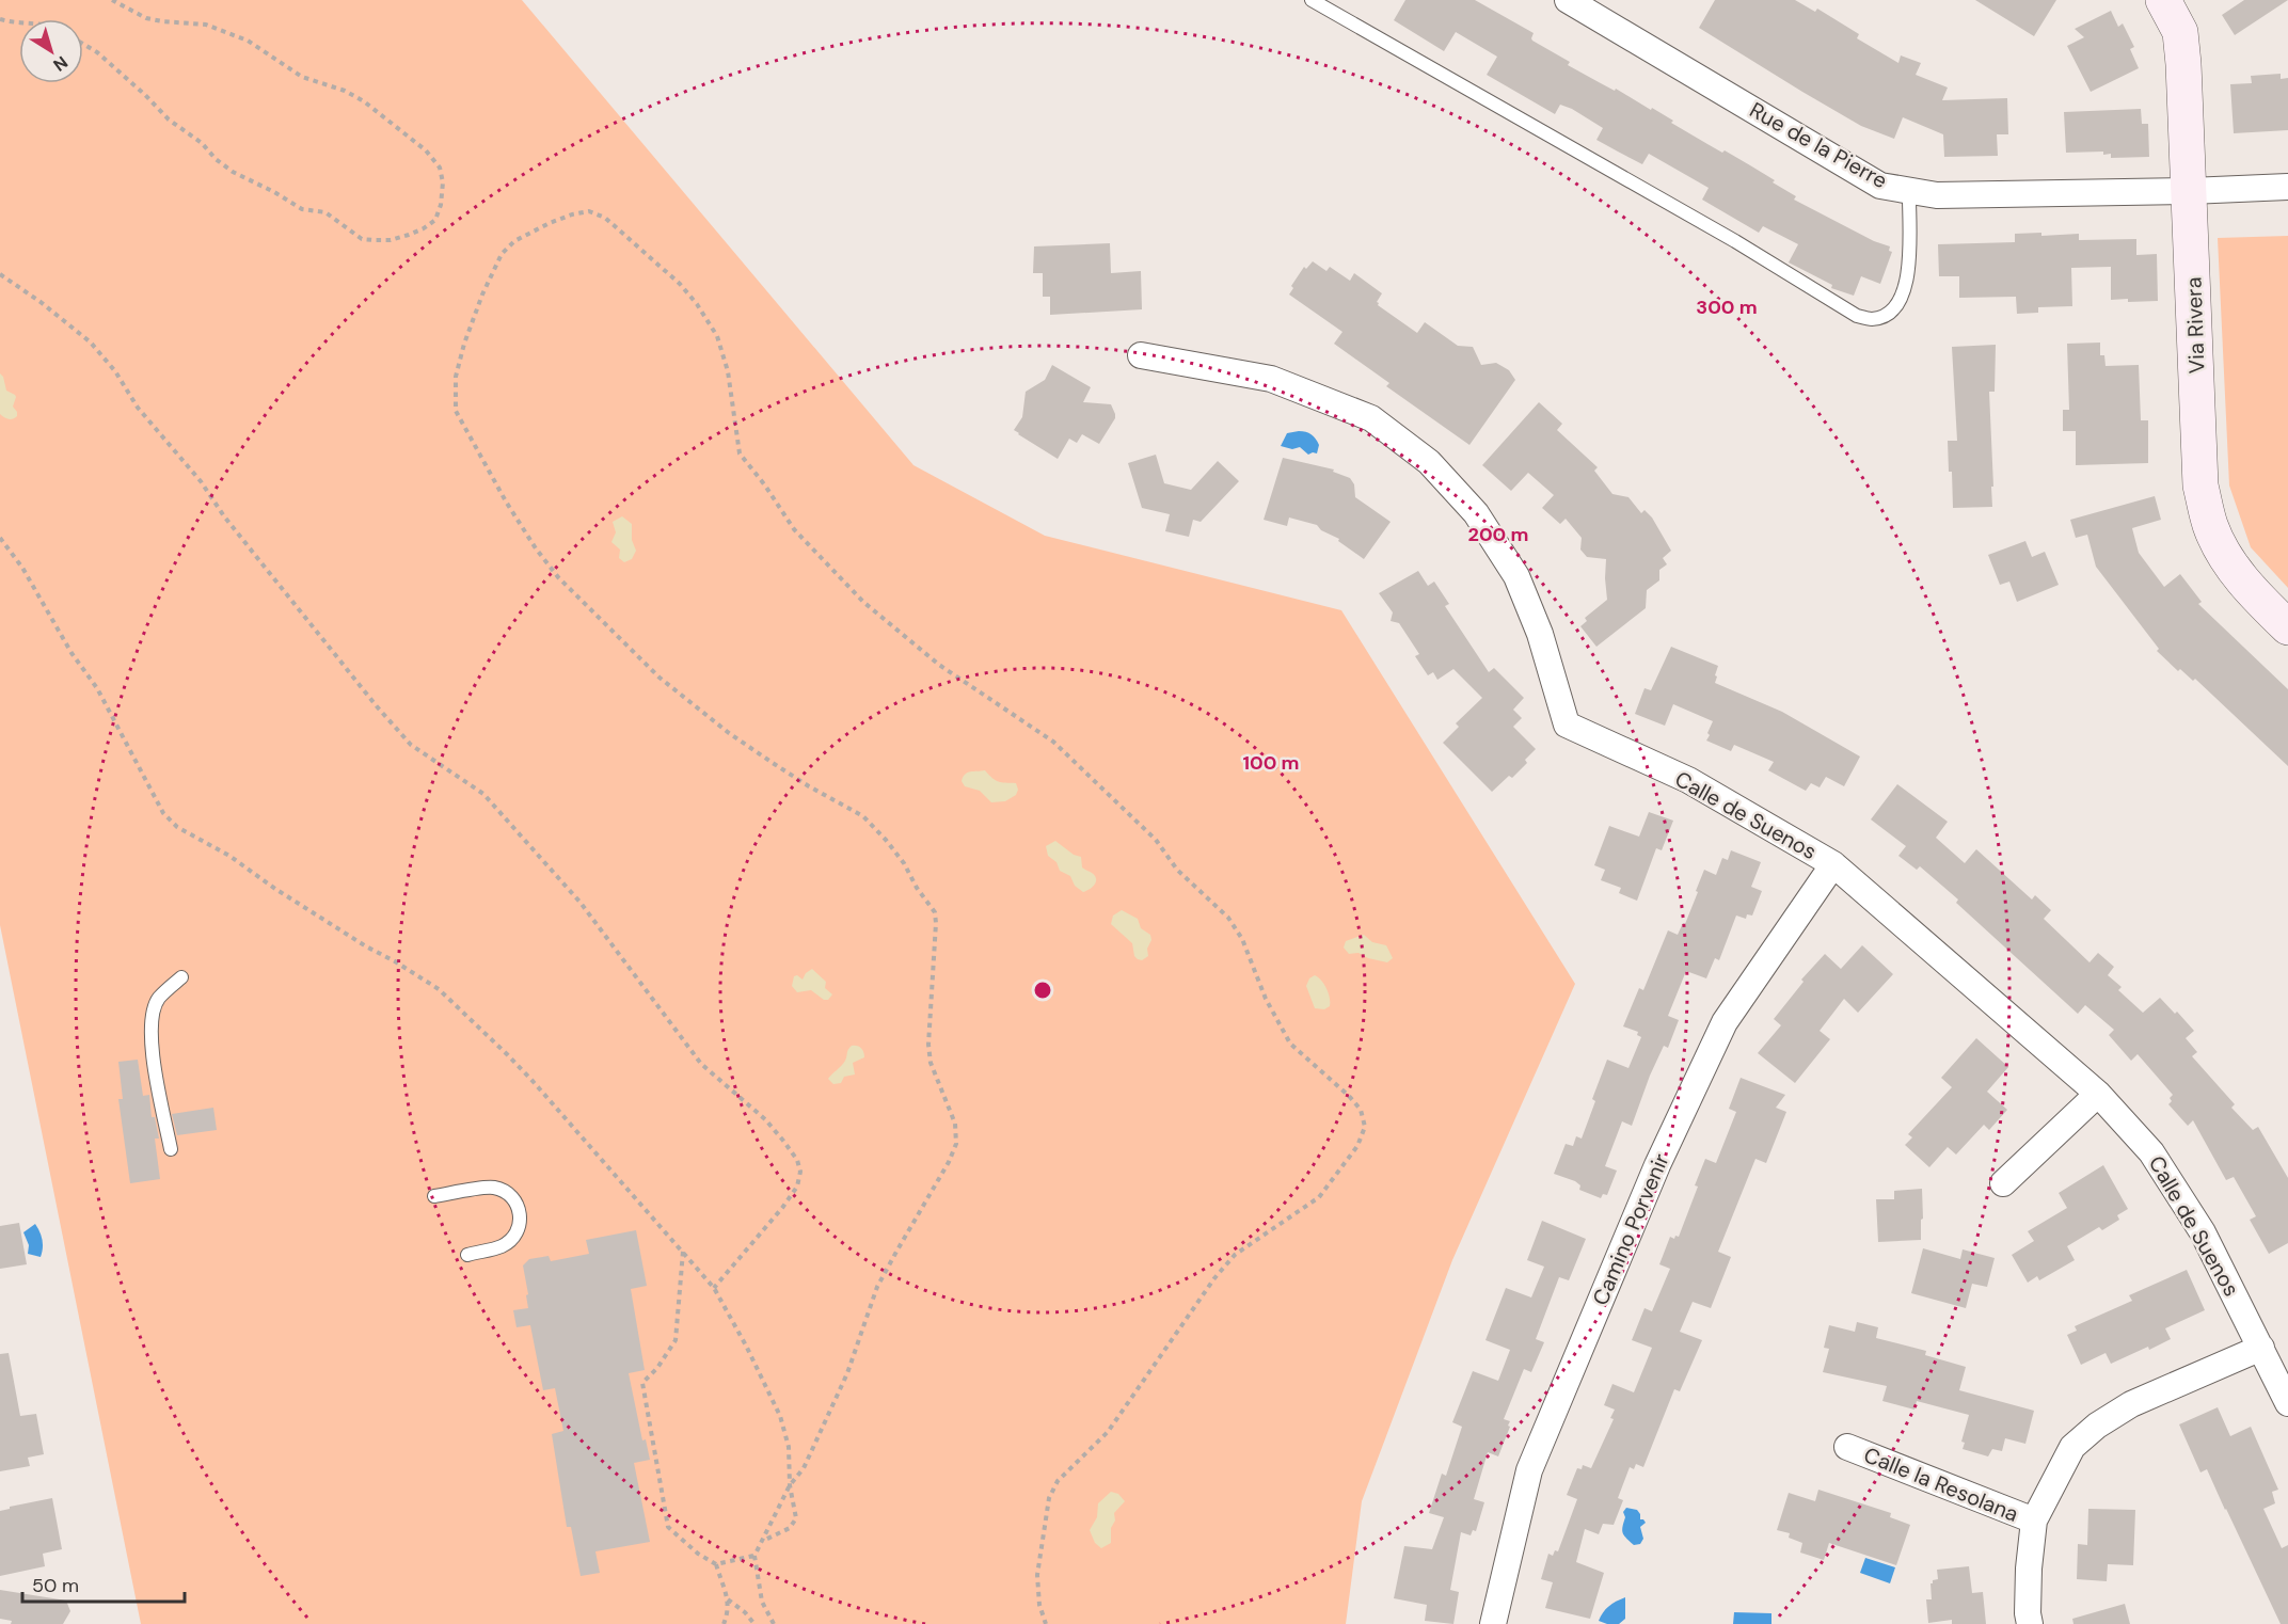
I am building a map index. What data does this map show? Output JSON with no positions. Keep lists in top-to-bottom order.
{
  "streets": {
    "street": [
      "Rue de la Pierre",
      "Via Rivera",
      "Calle de Suenos",
      "Camino Porvenir",
      "Calle la Resolana"
    ]
  },
  "crossings": [
    ["Rue de la Pierre", "Via Rivera"],
    ["Calle de Suenos", "Camino Porvenir"]
  ],
  "scale_bar": "50 m",
  "north": "bottom right",
  "rings": ["300 m", "200 m", "100 m"]
}
